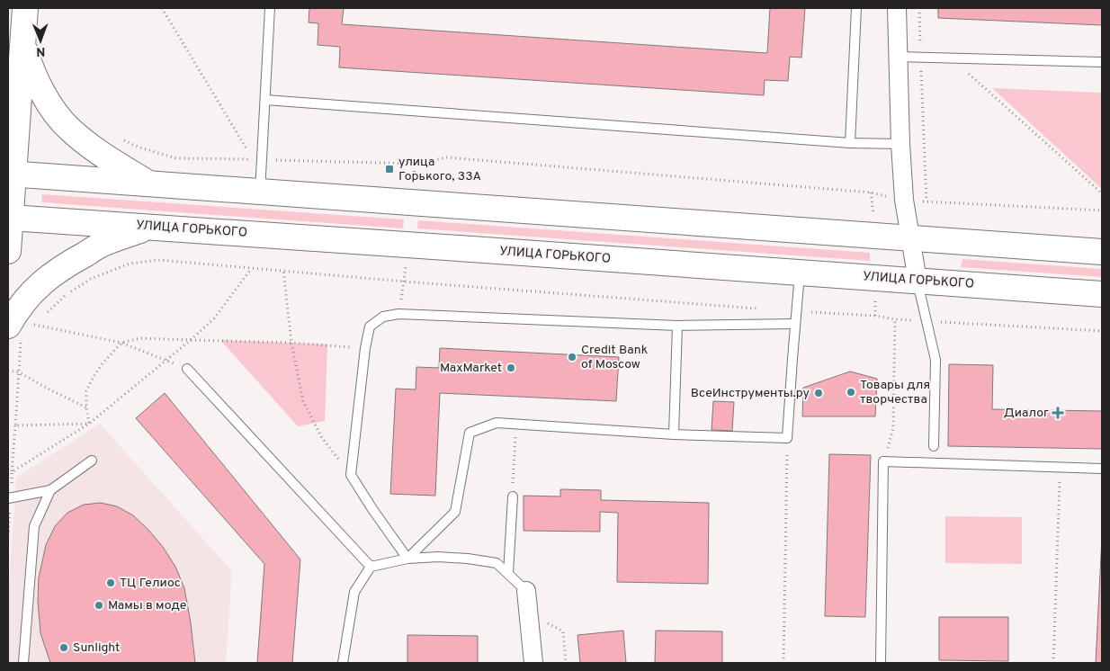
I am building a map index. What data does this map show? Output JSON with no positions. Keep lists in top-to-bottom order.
{
  "streets": {
    "main road": ["УЛИЦА ГОРЬКОГО"]
  },
  "places": {
    "transit": ["улица Горького, 33А"],
    "other": [
      "Credit Bank of Moscow",
      "MaxMarket",
      "Товары для творчества",
      "ВсеИнструменты.ру",
      "ТЦ Гелиос",
      "Мамы в моде",
      "Sunlight"
    ],
    "health": ["Диалог"]
  },
  "north": "bottom"
}
